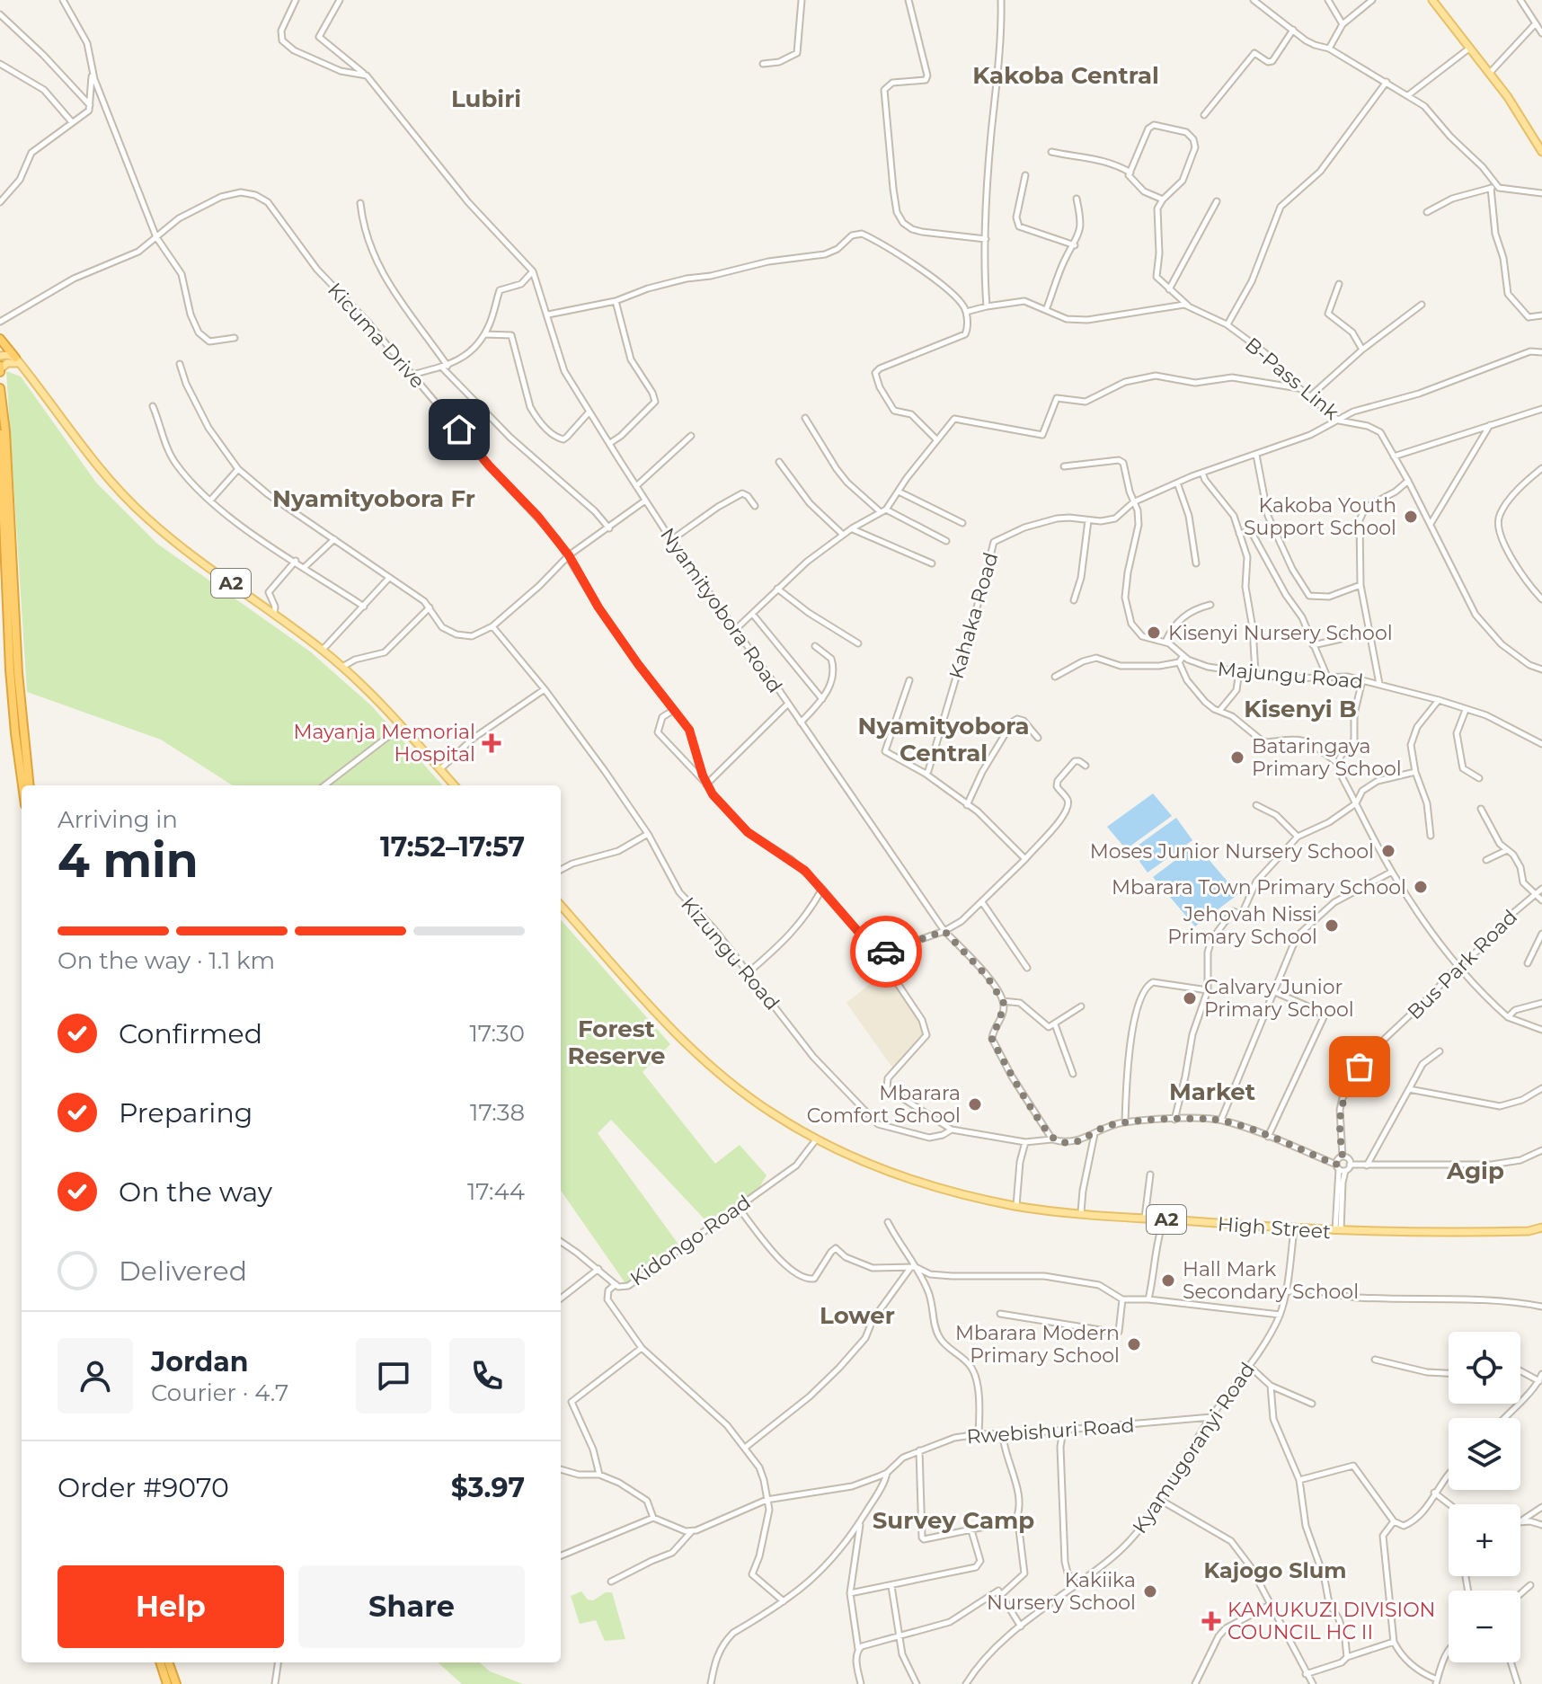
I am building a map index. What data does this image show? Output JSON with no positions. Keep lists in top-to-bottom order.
{
  "streets": {
    "highway": ["A2"],
    "main road": ["High Street"],
    "street": [
      "Kicuma Drive",
      "B-Pass Link",
      "Nyamityobora Road",
      "Kahaka Road",
      "Majungu Road",
      "Kizungu Road",
      "Bus Park Road",
      "Kidongo Road",
      "Rwebishuri Road",
      "Kyamugoranyi Road"
    ]
  },
  "crossings": [
    ["B-Pass Link", "Kahaka Road"],
    ["A2", "High Street"],
    ["A2", "Kidongo Road"],
    ["Kahaka Road", "Majungu Road"],
    ["High Street", "Kidongo Road"],
    ["High Street", "Kyamugoranyi Road"],
    ["Rwebishuri Road", "Kyamugoranyi Road"]
  ],
  "districts": [
    "Kakoba Central",
    "Lubiri",
    "Nyamityobora Fr",
    "Kisenyi B",
    "Nyamityobora Central",
    "Forest Reserve",
    "Market",
    "Agip",
    "Lower",
    "Survey Camp",
    "Kajogo Slum"
  ],
  "places": {
    "other": [
      "Kakoba Youth Support School",
      "Kisenyi Nursery School",
      "Bataringaya Primary School",
      "Moses Junior Nursery School",
      "Mbarara Town Primary School",
      "Jehovah Nissi Primary School",
      "Calvary Junior Primary School",
      "Mbarara Comfort School",
      "Hall Mark Secondary School",
      "Mbarara Modern Primary School",
      "Kakiika Nursery School"
    ],
    "health": ["Mayanja Memorial Hospital", "KAMUKUZI DIVISION COUNCIL HC II"]
  },
  "page": {
    "heading": ["4 min", "Arriving in", "17:52–17:57"],
    "panel": [
      "Jordan",
      "Courier · 4.7",
      "Order #9070",
      "$3.97"
    ],
    "bar": "On the way · 1.1 km",
    "list": [
      ["Confirmed", "17:30"],
      ["Preparing", "17:38"],
      ["On the way", "17:44"],
      "Delivered"
    ],
    "map_buttons": ["+", "−"],
    "buttons": ["Help", "Share"]
  }
}
